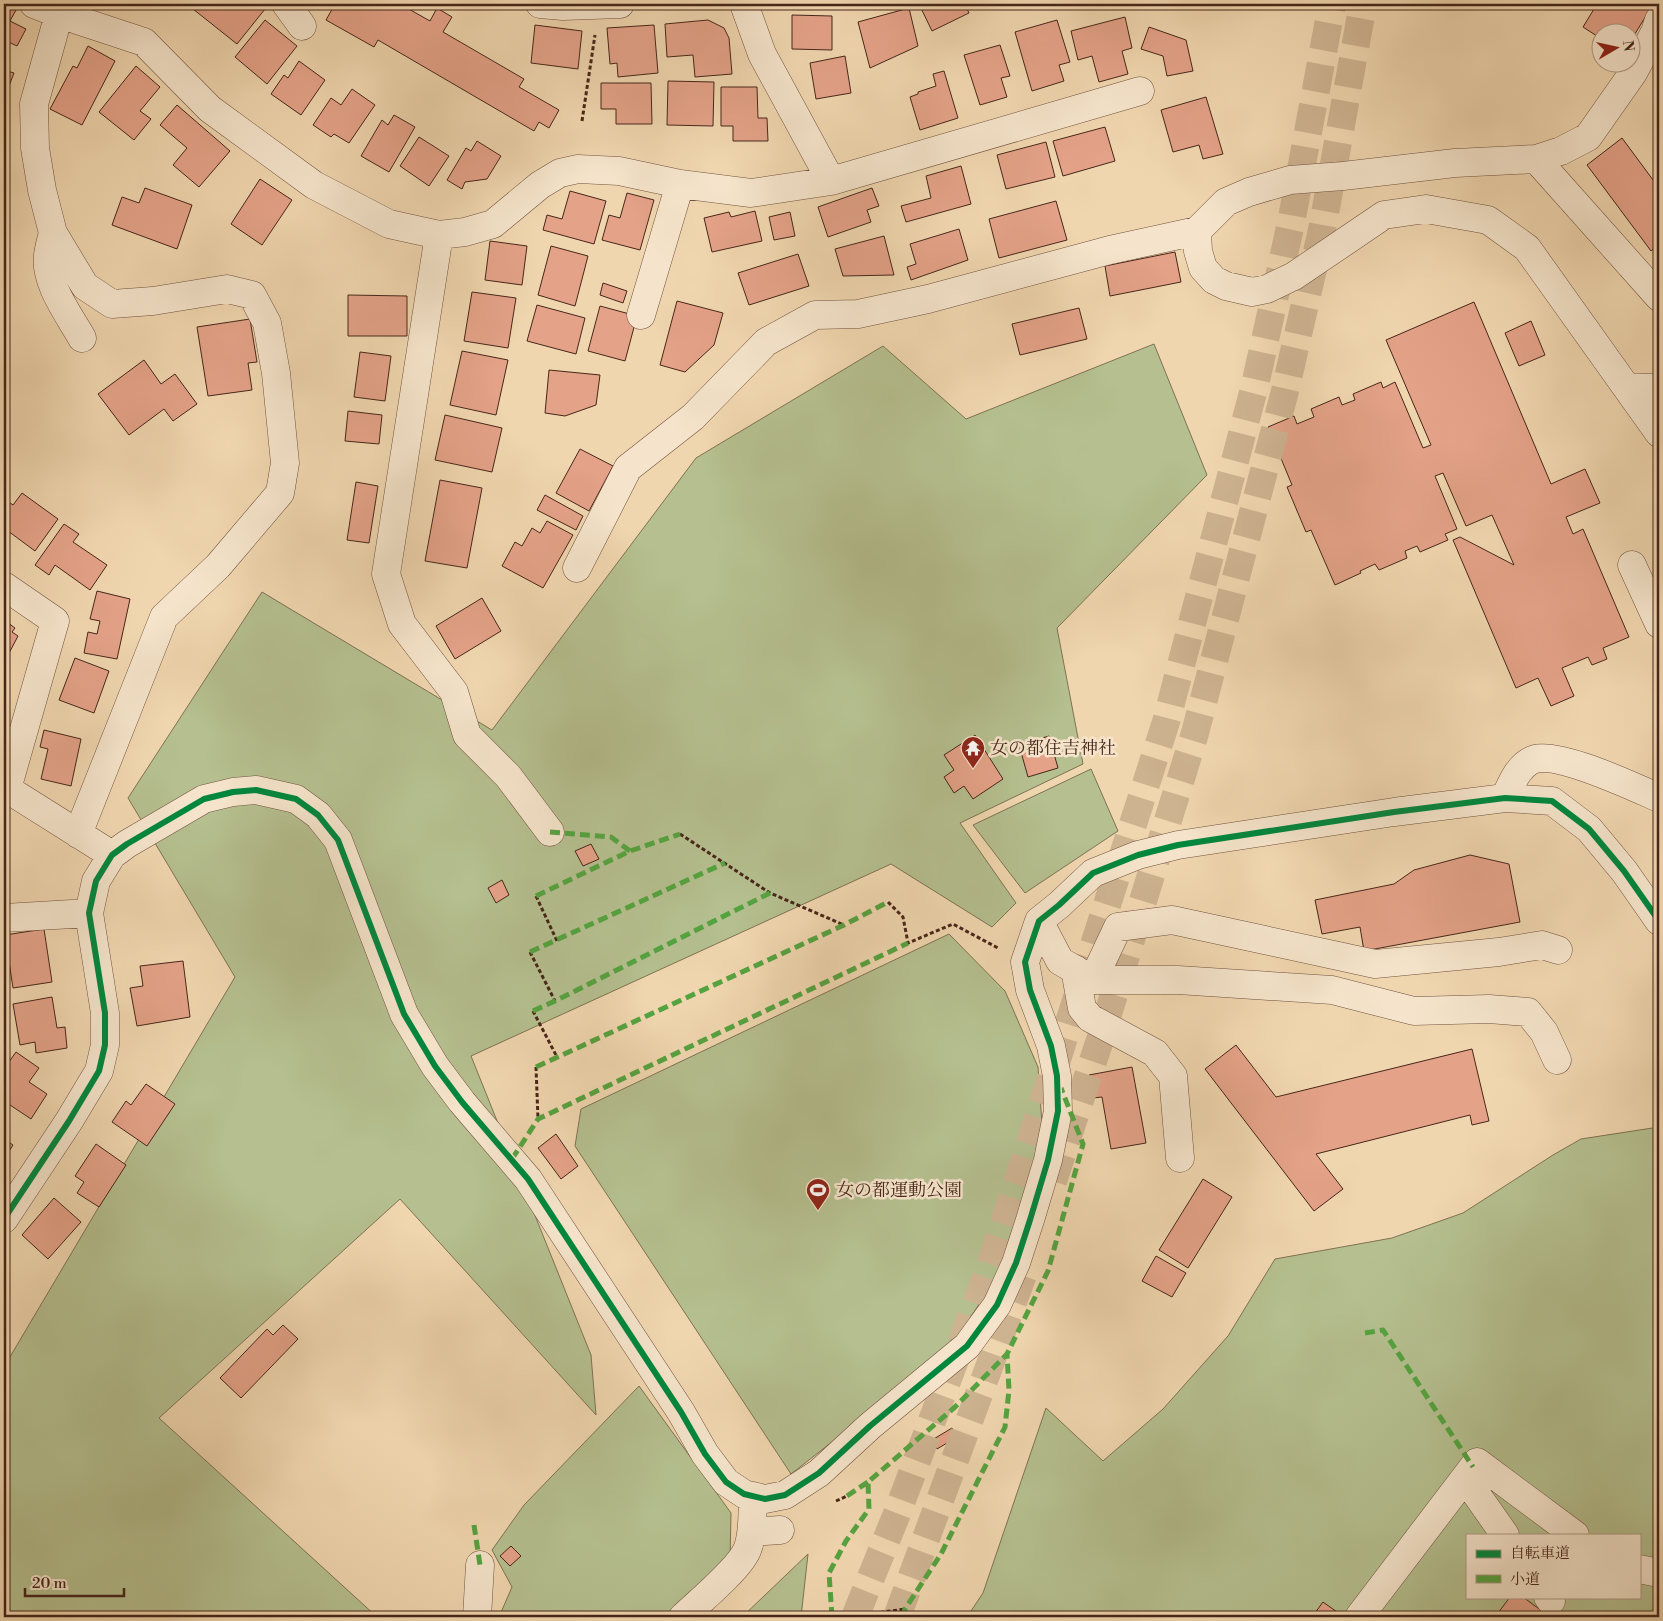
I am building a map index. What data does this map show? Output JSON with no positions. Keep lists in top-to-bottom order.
{
  "places": {
    "temple": ["女の都住吉神社"],
    "sports": ["女の都運動公園"]
  },
  "legend": ["自転車道", "小道"],
  "scale_bar": "20 m",
  "north": "right"
}
